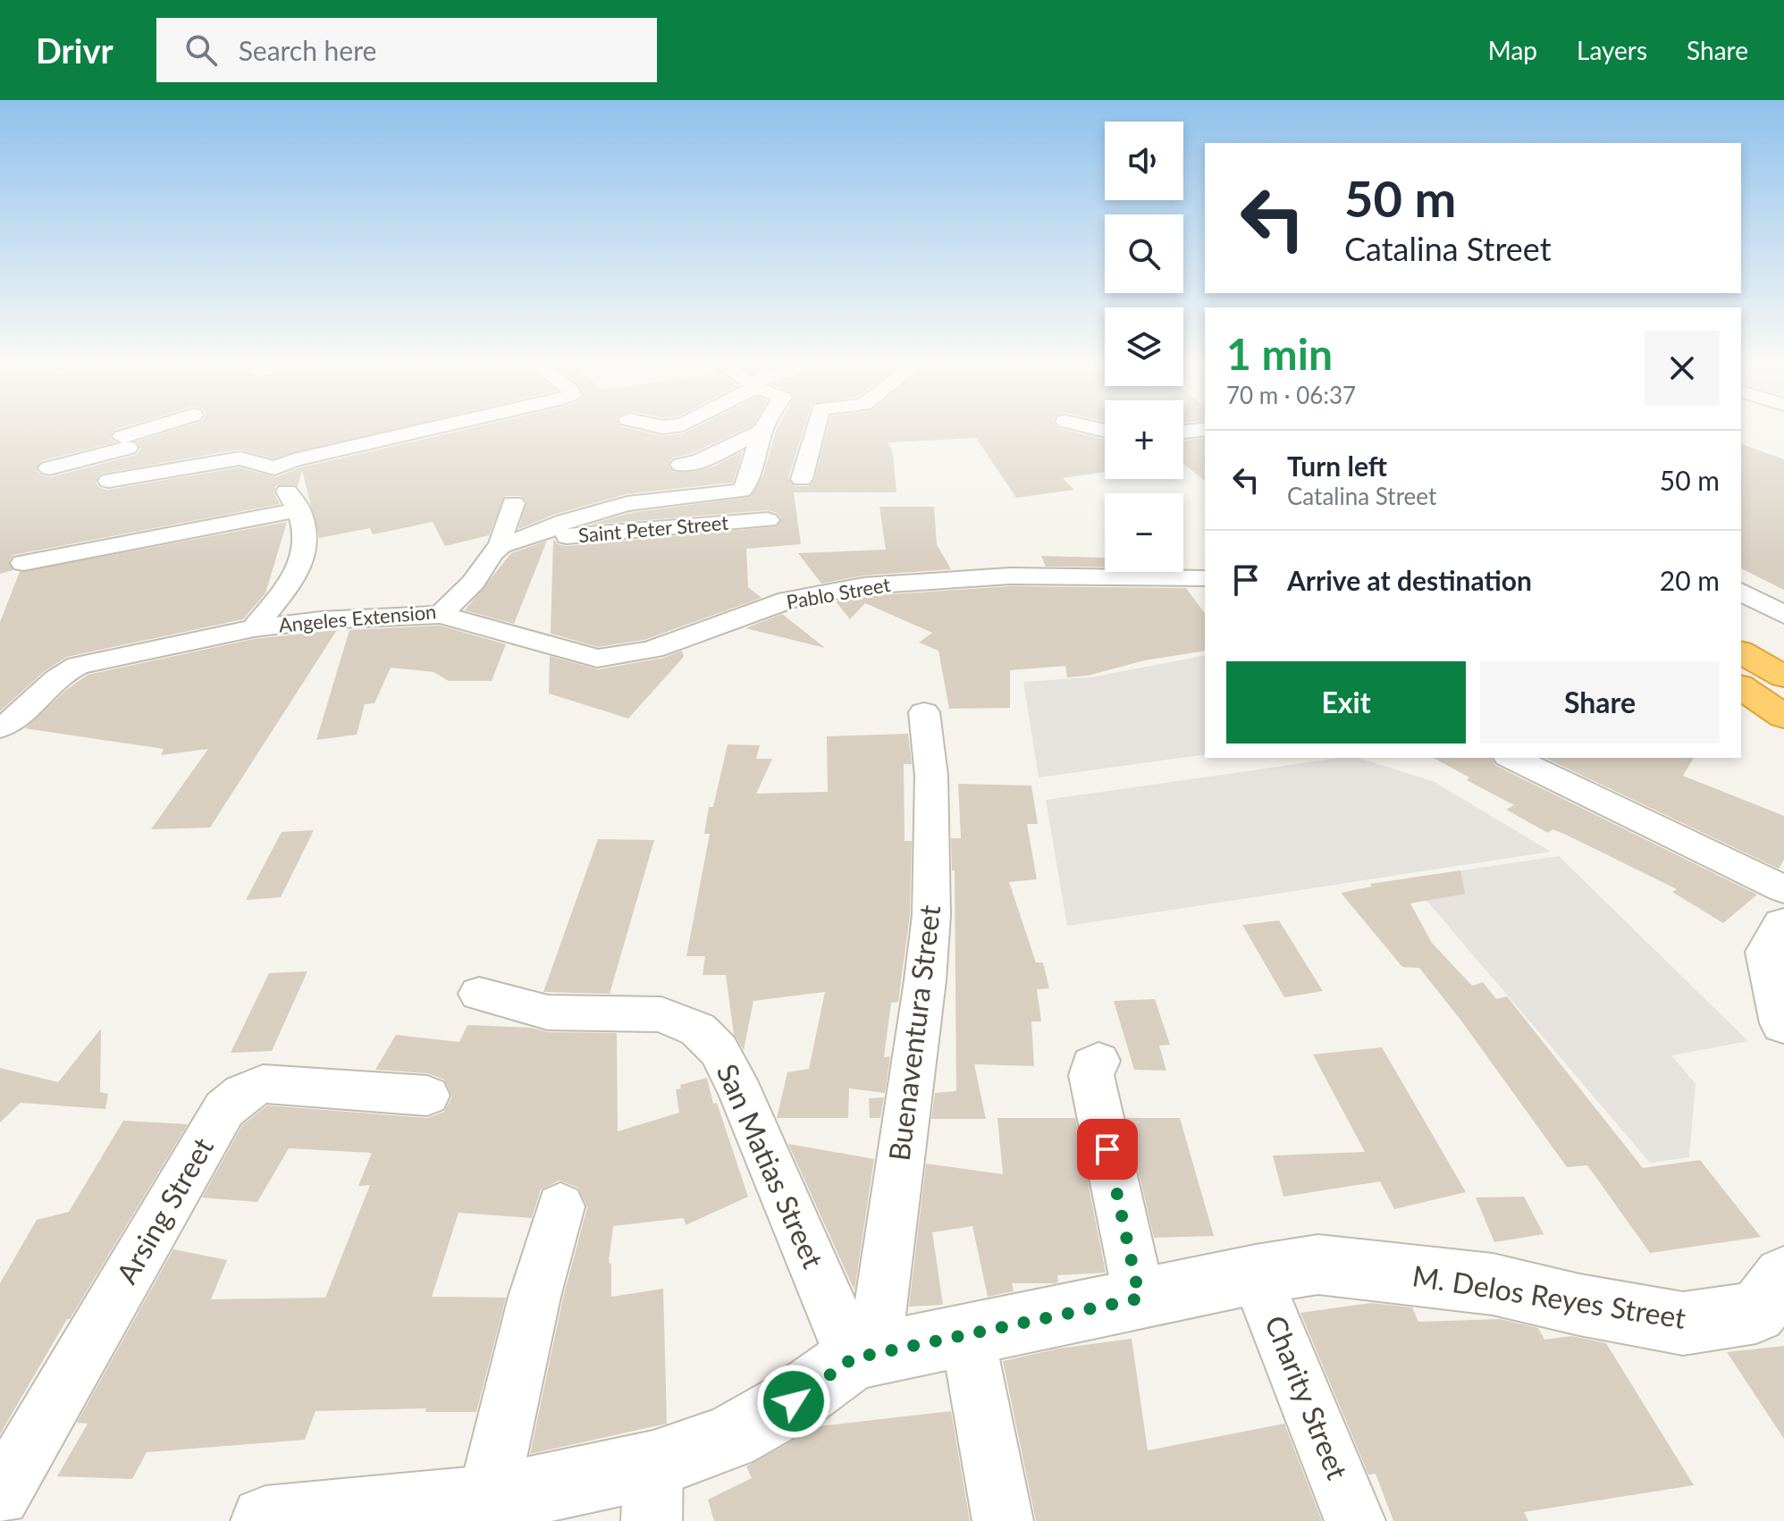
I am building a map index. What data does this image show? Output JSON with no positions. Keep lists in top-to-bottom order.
{
  "streets": {
    "street": [
      "Saint Peter Street",
      "Pablo Street",
      "Angeles Extension",
      "Buenaventura Street",
      "San Matias Street",
      "Arsing Street",
      "M. Delos Reyes Street",
      "Charity Street"
    ]
  },
  "crossings": [
    ["Pablo Street", "Angeles Extension"],
    ["Buenaventura Street", "San Matias Street"],
    ["Buenaventura Street", "M. Delos Reyes Street"],
    ["San Matias Street", "M. Delos Reyes Street"],
    ["M. Delos Reyes Street", "Charity Street"]
  ],
  "page": {
    "header": "Drivr",
    "search": "Search here",
    "nav": ["Map", "Layers", "Share"],
    "map_buttons": ["+", "−"],
    "turn": ["50 m", "Catalina Street"],
    "heading": ["1 min", "70 m · 06:37"],
    "list": [
      {
        "name": "Turn left",
        "note": "Catalina Street",
        "value": "50 m"
      },
      {
        "name": "Arrive at destination",
        "value": "20 m"
      }
    ],
    "buttons": ["Exit", "Share"]
  }
}
